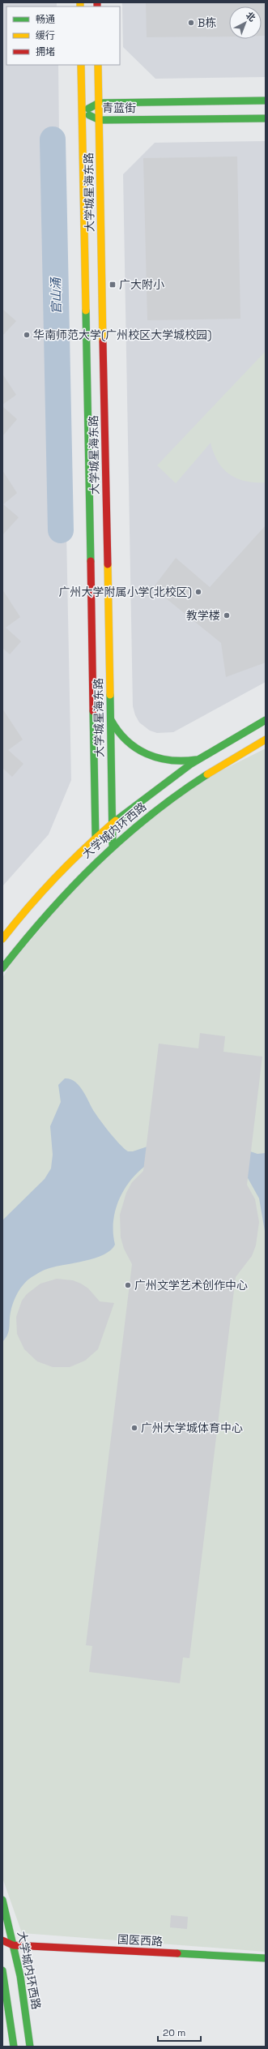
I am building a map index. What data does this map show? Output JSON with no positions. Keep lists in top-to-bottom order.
{
  "streets": {
    "main road": [
      "青蓝街",
      "大学城星海东路",
      "大学城内环西路",
      "国医西路"
    ]
  },
  "crossings": [
    ["青蓝街", "大学城星海东路"],
    ["大学城星海东路", "大学城内环西路"],
    ["大学城内环西路", "国医西路"]
  ],
  "water": ["官山涌"],
  "places": {
    "other": [
      "B栋",
      "华南师范大学(广州校区大学城校园)",
      "广州大学附属小学(北校区)",
      "教学楼",
      "广州文学艺术创作中心",
      "广州大学城体育中心"
    ],
    "transit": ["广大附小"]
  },
  "legend": ["畅通", "缓行", "拥堵"],
  "scale_bar": "20 m",
  "north": "top right"
}
